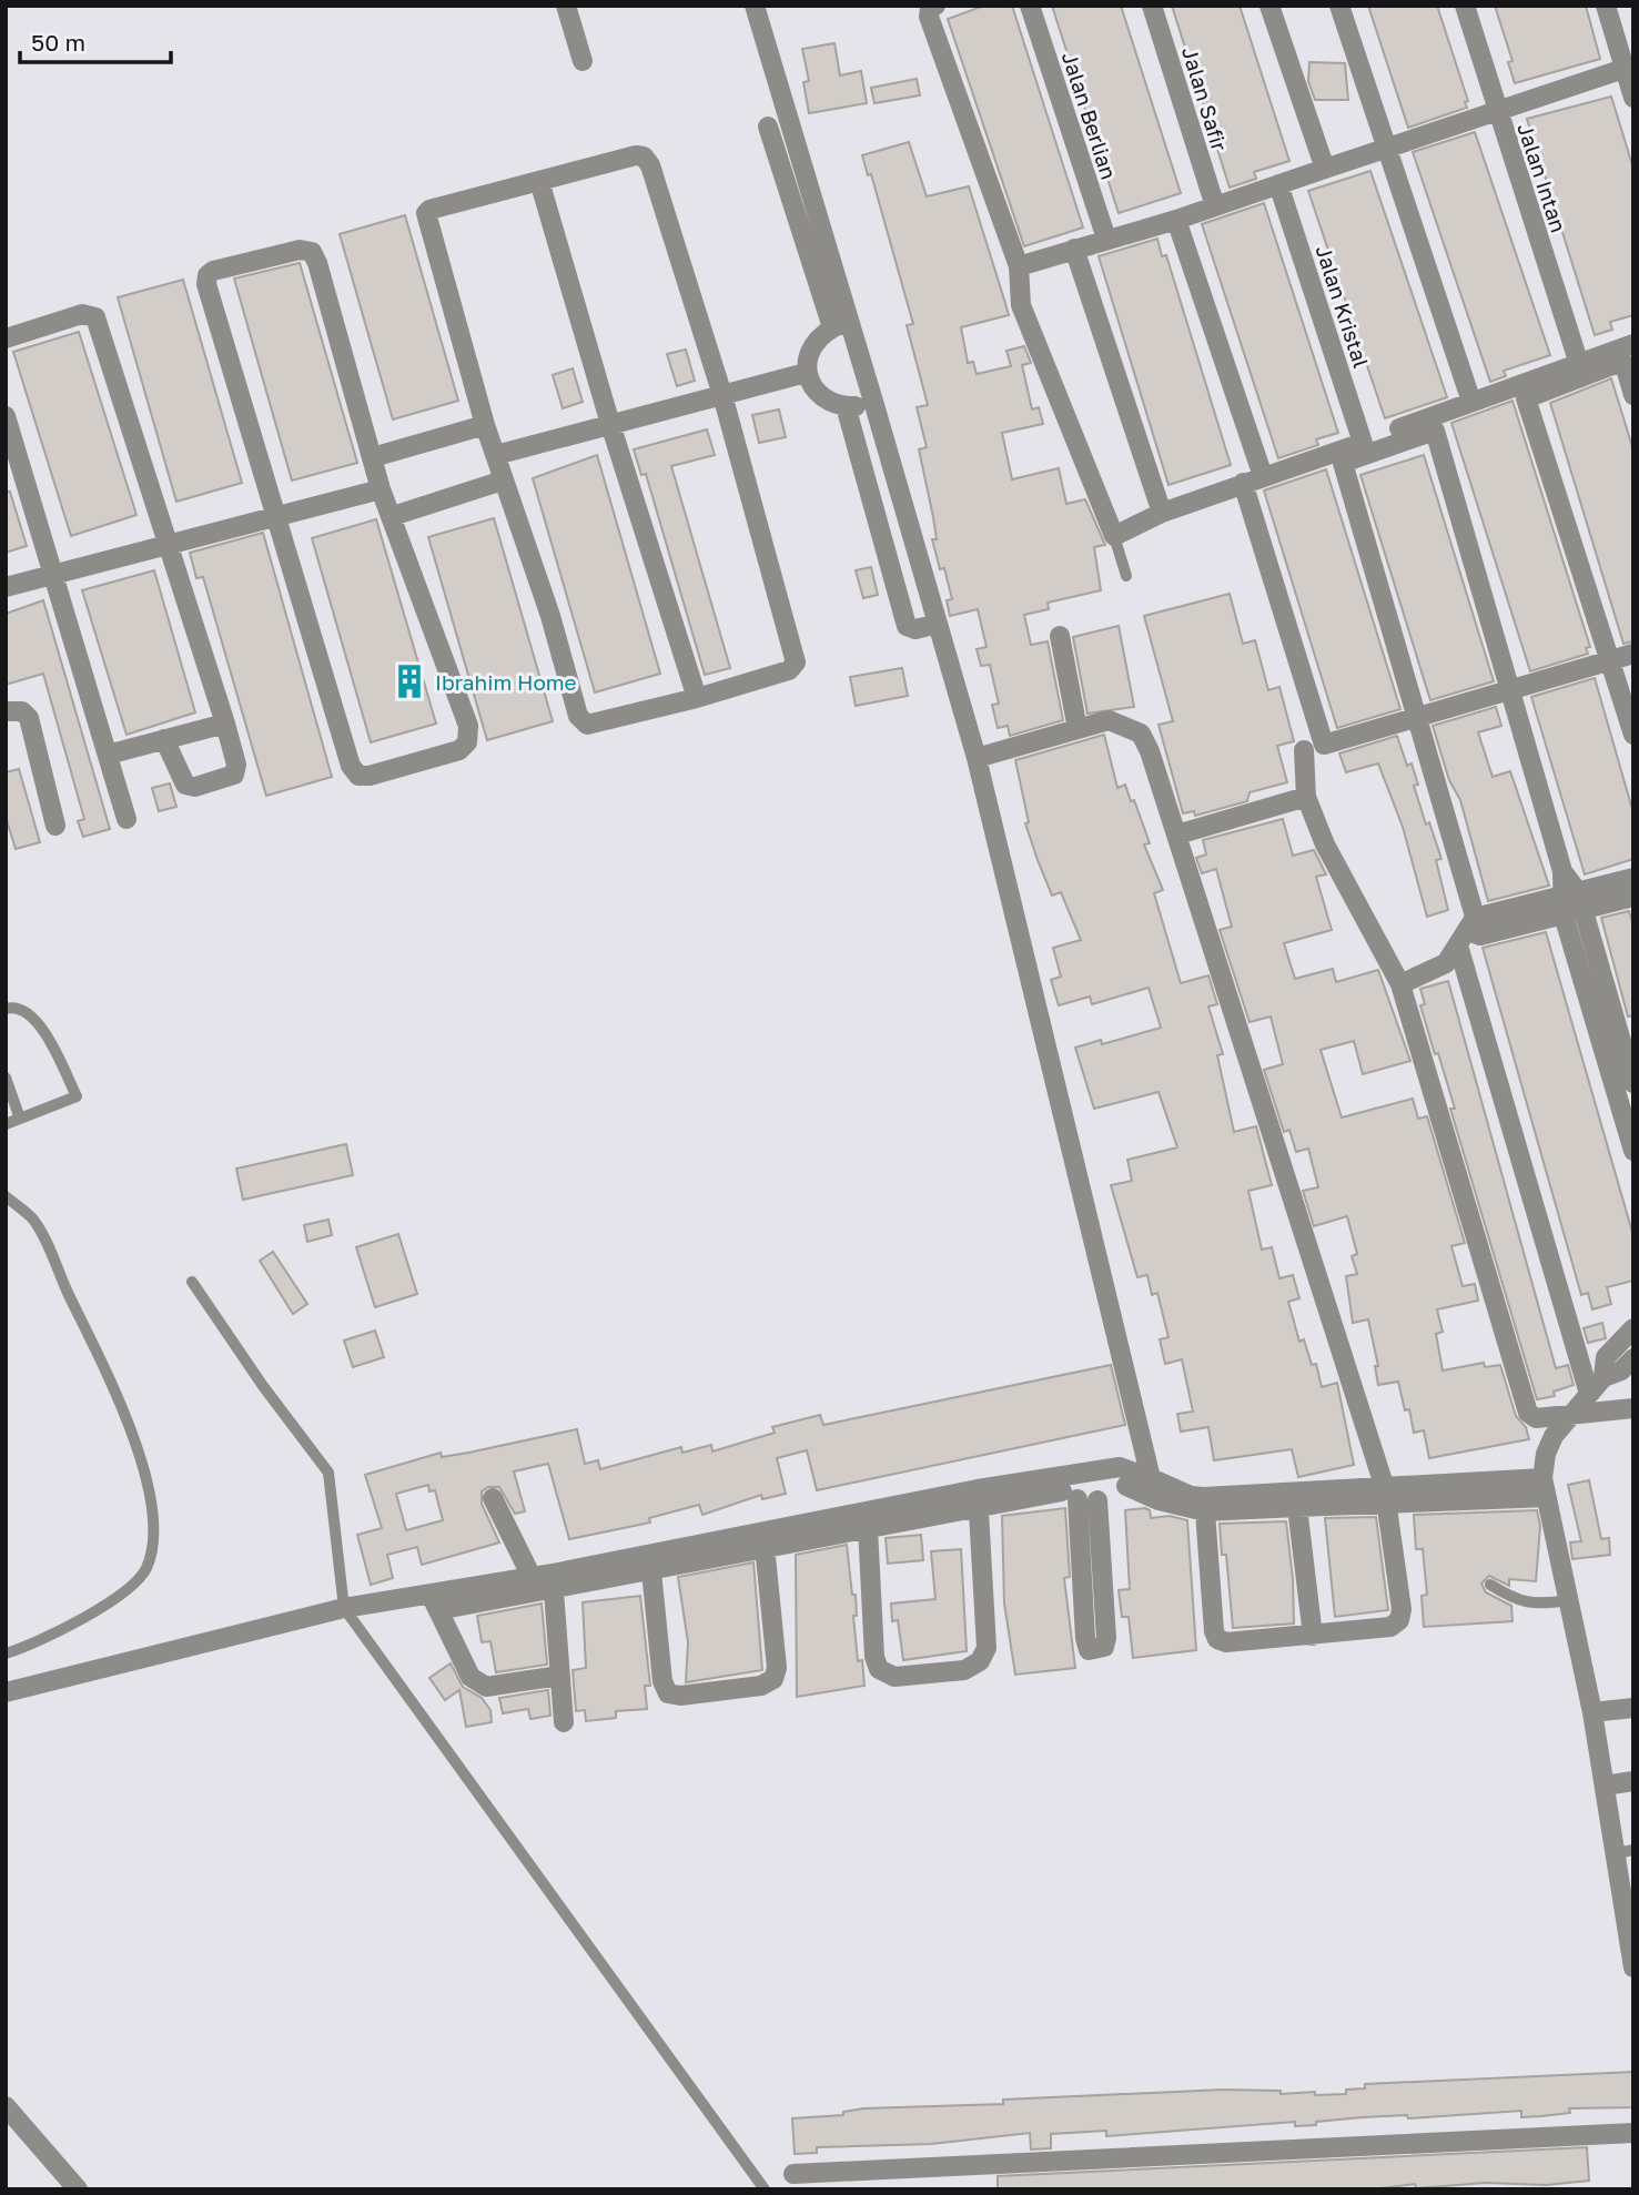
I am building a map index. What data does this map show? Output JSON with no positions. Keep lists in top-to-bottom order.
{
  "streets": {
    "street": [
      "Jalan Safir",
      "Jalan Berlian",
      "Jalan Intan",
      "Jalan Kristal"
    ]
  },
  "places": {
    "building": ["Ibrahim Home"]
  },
  "scale_bar": "50 m"
}
